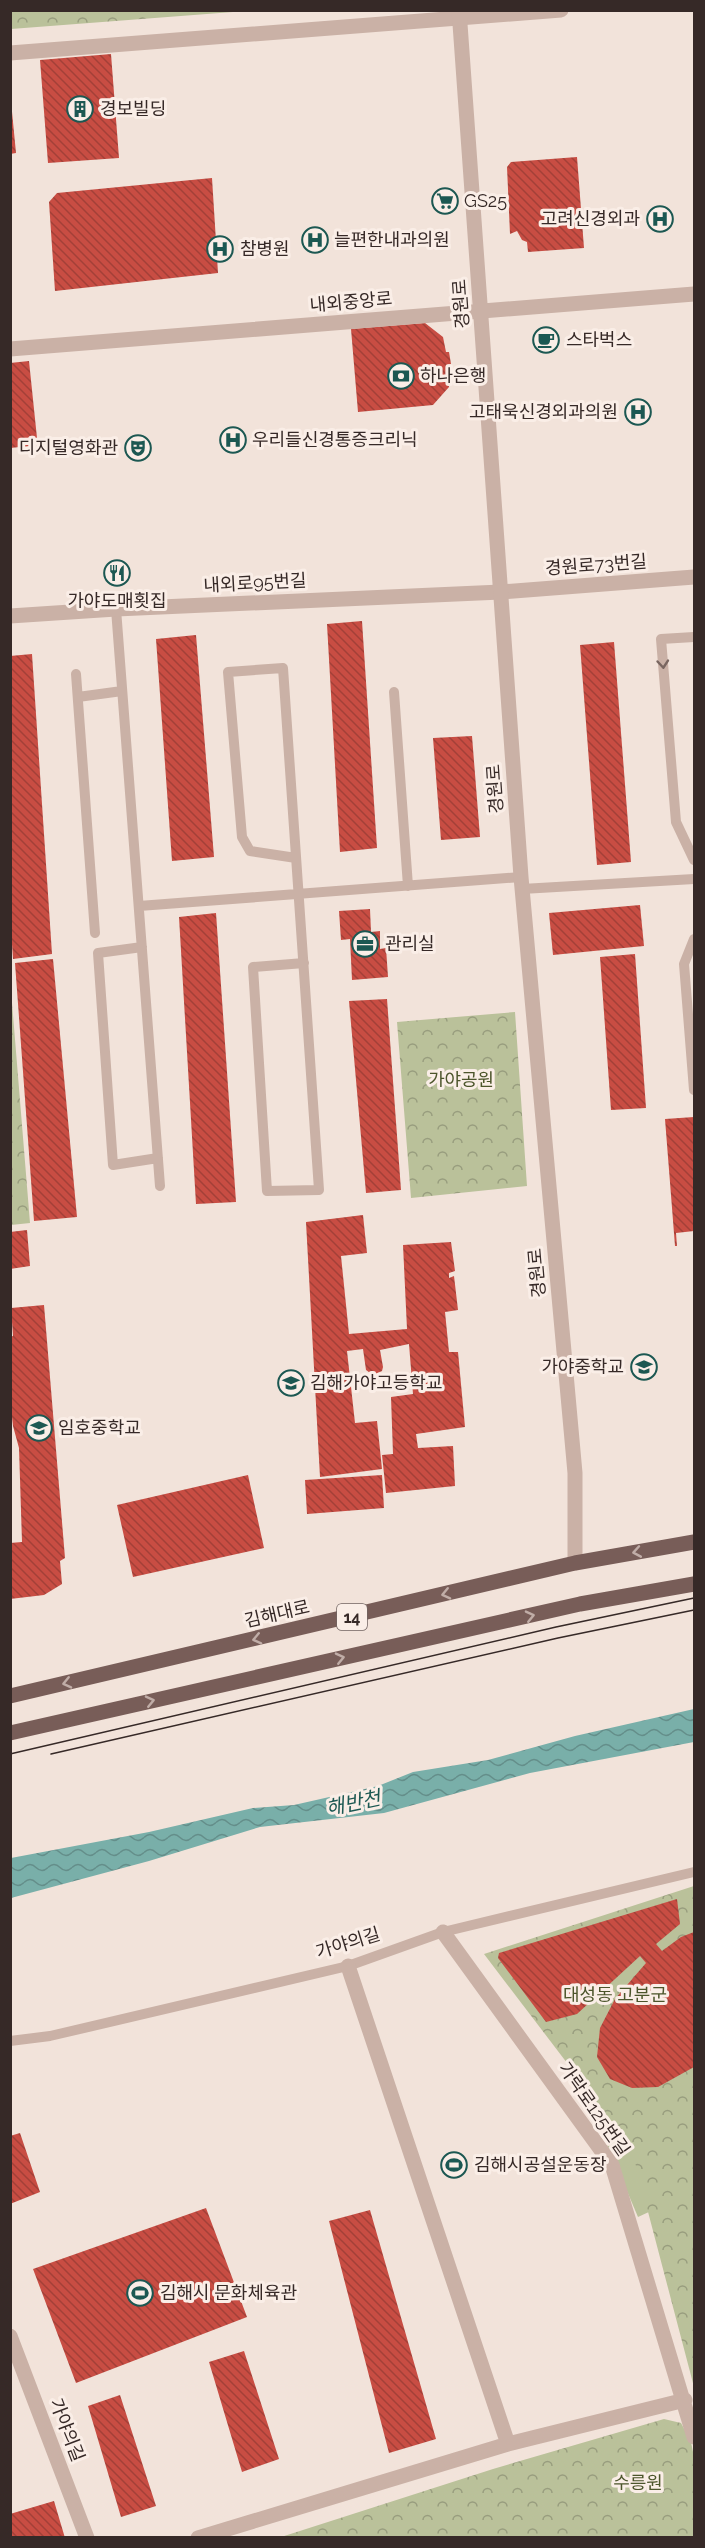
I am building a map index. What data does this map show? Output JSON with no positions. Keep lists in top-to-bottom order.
{
  "streets": {
    "main road": ["김해대로", "14"],
    "street": [
      "내외중앙로",
      "경원로",
      "경원로73번길",
      "내외로95번길",
      "가야의길",
      "가락로125번길"
    ]
  },
  "crossings": [
    ["내외중앙로", "경원로"],
    ["경원로", "경원로73번길"],
    ["경원로", "내외로95번길"],
    ["경원로", "김해대로"],
    ["경원로73번길", "내외로95번길"],
    ["가야의길", "가락로125번길"]
  ],
  "water": ["해반천"],
  "parks": ["가야공원", "대성동 고분군", "수릉원"],
  "places": {
    "building": ["경보빌딩"],
    "supermarket": ["GS25"],
    "hospital": [
      "고려신경외과",
      "늘편한내과의원",
      "참병원",
      "고태욱신경외과의원",
      "우리들신경통증크리닉"
    ],
    "cafe": ["스타벅스"],
    "bank": ["하나은행"],
    "theatre": ["디지털영화관"],
    "restaurant": ["가야도매횟집"],
    "office": ["관리실"],
    "school or university": ["가야중학교", "김해가야고등학교", "임호중학교"],
    "sports": ["김해시공설운동장", "김해시 문화체육관"]
  }
}
